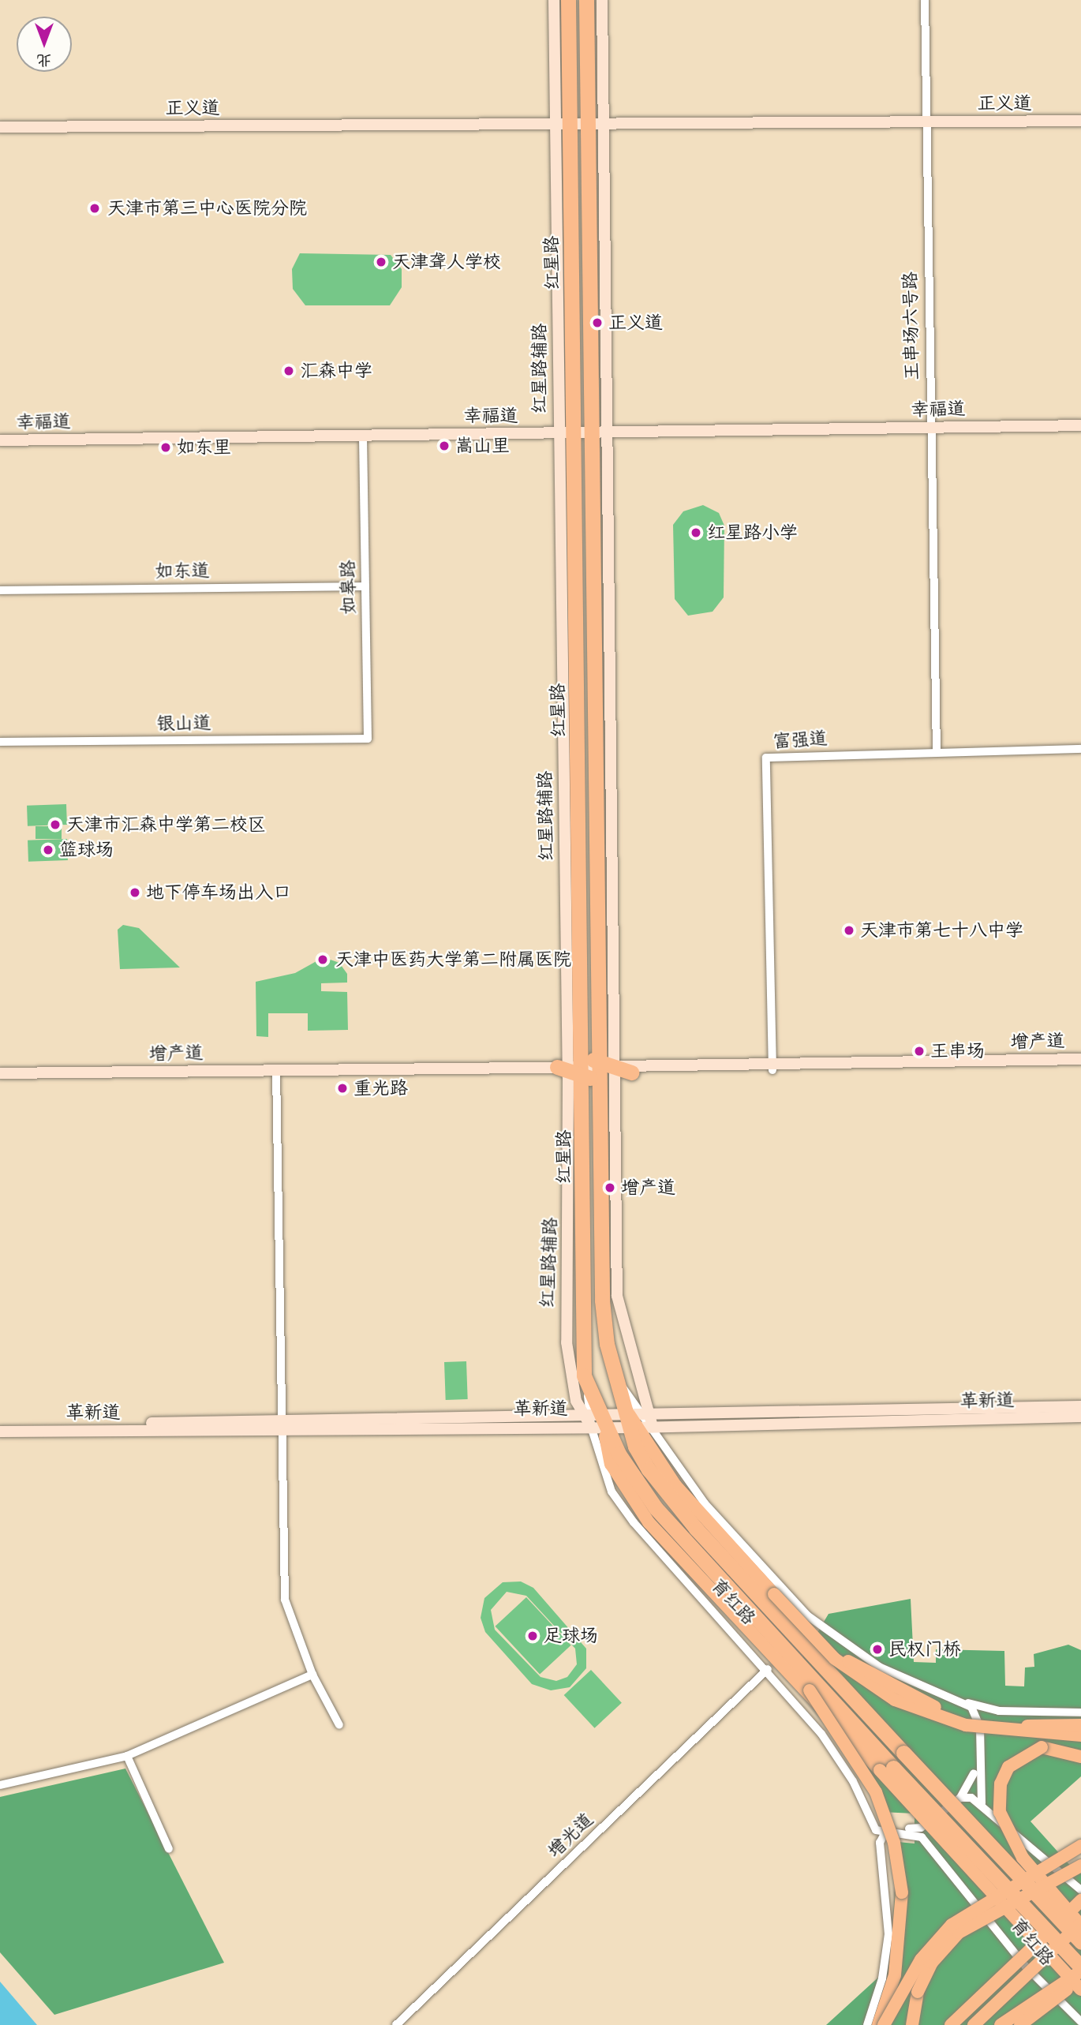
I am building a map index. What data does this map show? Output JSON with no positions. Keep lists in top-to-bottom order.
{
  "streets": {
    "highway": ["红星路", "育红路"],
    "street": [
      "正义道",
      "王串场六号路",
      "红星路辅路",
      "幸福道",
      "如东道",
      "如皋路",
      "银山道",
      "富强道",
      "增产道",
      "革新道",
      "增光道"
    ]
  },
  "crossings": [
    ["正义道", "红星路"],
    ["正义道", "王串场六号路"],
    ["正义道", "红星路辅路"],
    ["红星路", "红星路辅路"],
    ["红星路", "幸福道"],
    ["红星路", "增产道"],
    ["红星路", "革新道"],
    ["红星路", "育红路"],
    ["王串场六号路", "幸福道"],
    ["王串场六号路", "富强道"],
    ["红星路辅路", "幸福道"],
    ["红星路辅路", "增产道"],
    ["红星路辅路", "革新道"],
    ["红星路辅路", "育红路"],
    ["幸福道", "如皋路"],
    ["如东道", "如皋路"],
    ["如皋路", "银山道"],
    ["富强道", "增产道"],
    ["革新道", "育红路"],
    ["育红路", "增光道"]
  ],
  "places": [
    "天津市第三中心医院分院",
    "天津聋人学校",
    "正义道",
    "汇森中学",
    "嵩山里",
    "如东里",
    "红星路小学",
    "天津市汇森中学第二校区",
    "篮球场",
    "地下停车场出入口",
    "天津市第七十八中学",
    "天津中医药大学第二附属医院",
    "王串场",
    "重光路",
    "增产道",
    "足球场",
    "民权门桥"
  ],
  "north": "bottom"
}
